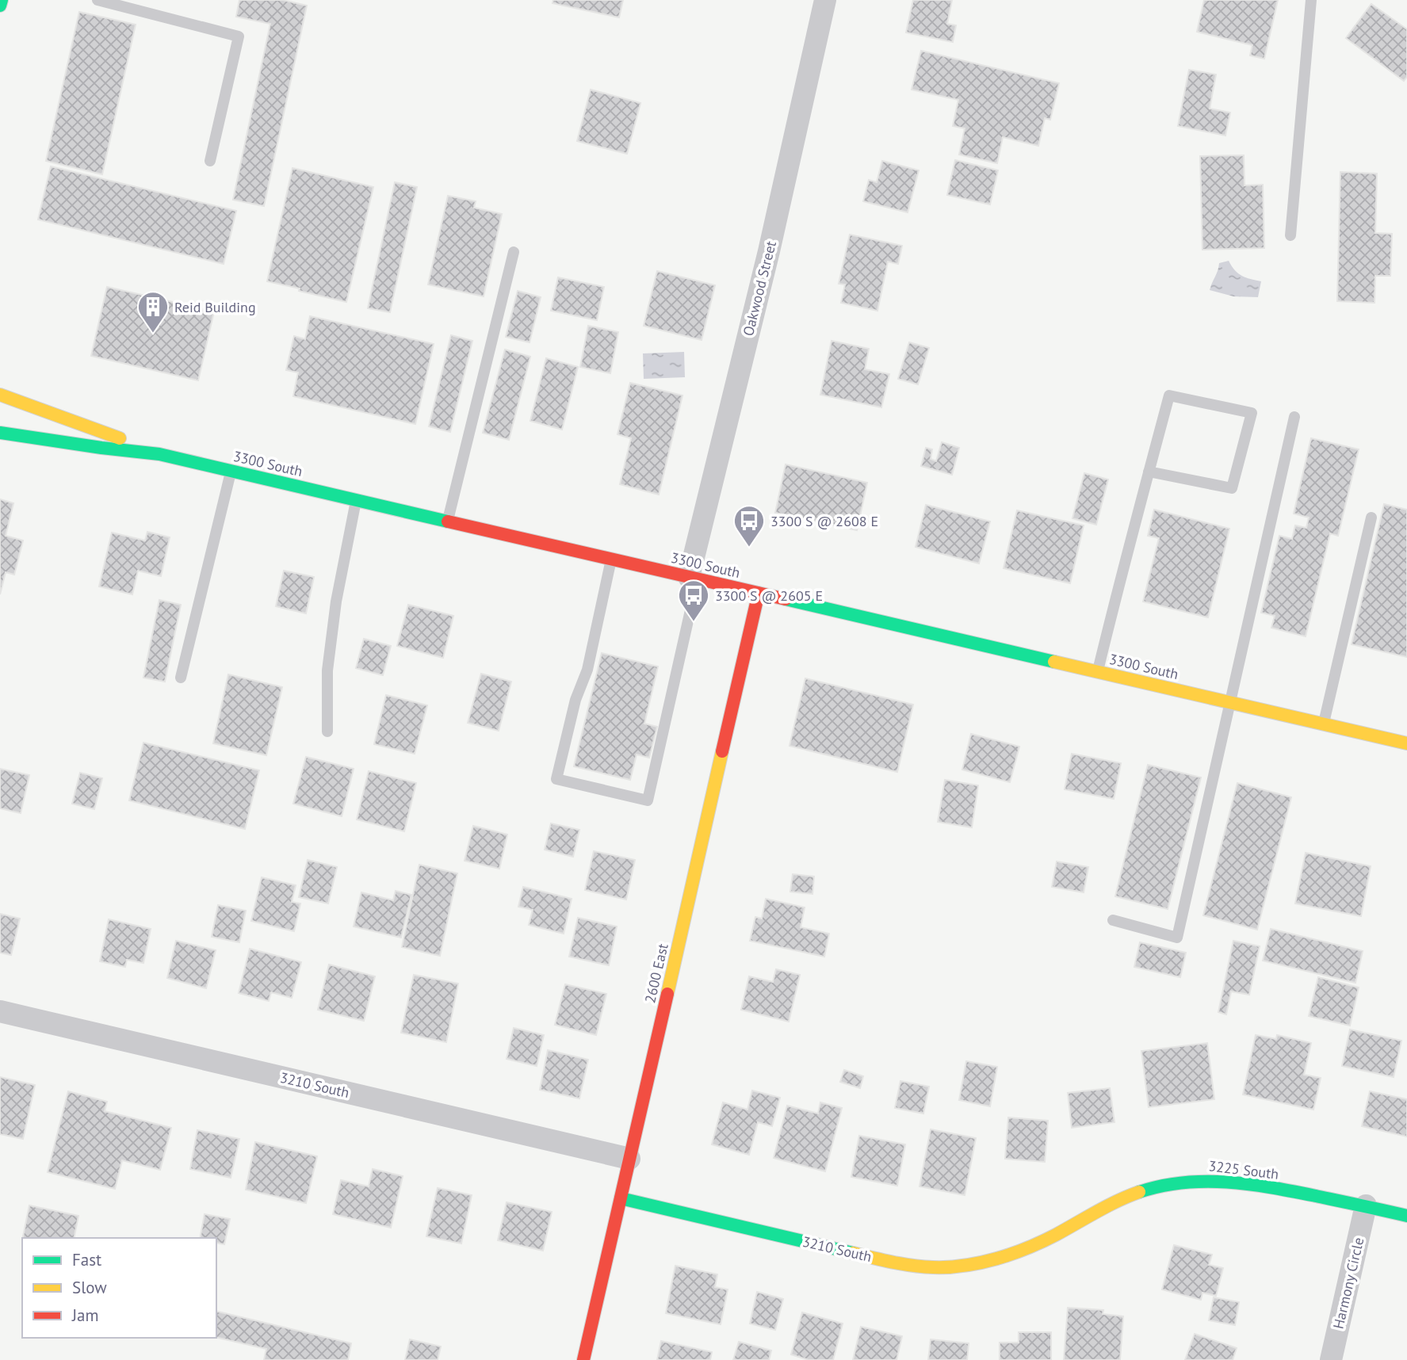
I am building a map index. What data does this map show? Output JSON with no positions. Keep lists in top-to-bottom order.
{
  "streets": {
    "main road": [
      "3300 South",
      "2600 East",
      "3210 South",
      "3225 South"
    ],
    "street": ["Oakwood Street", "Harmony Circle"]
  },
  "crossings": [
    ["Oakwood Street", "3300 South"],
    ["3300 South", "2600 East"],
    ["2600 East", "3210 South"],
    ["3210 South", "3225 South"],
    ["3225 South", "Harmony Circle"]
  ],
  "places": {
    "building": ["Reid Building"],
    "bus stop": ["3300 S @ 2608 E", "3300 S @ 2605 E"]
  },
  "legend": ["Fast", "Slow", "Jam"]
}
